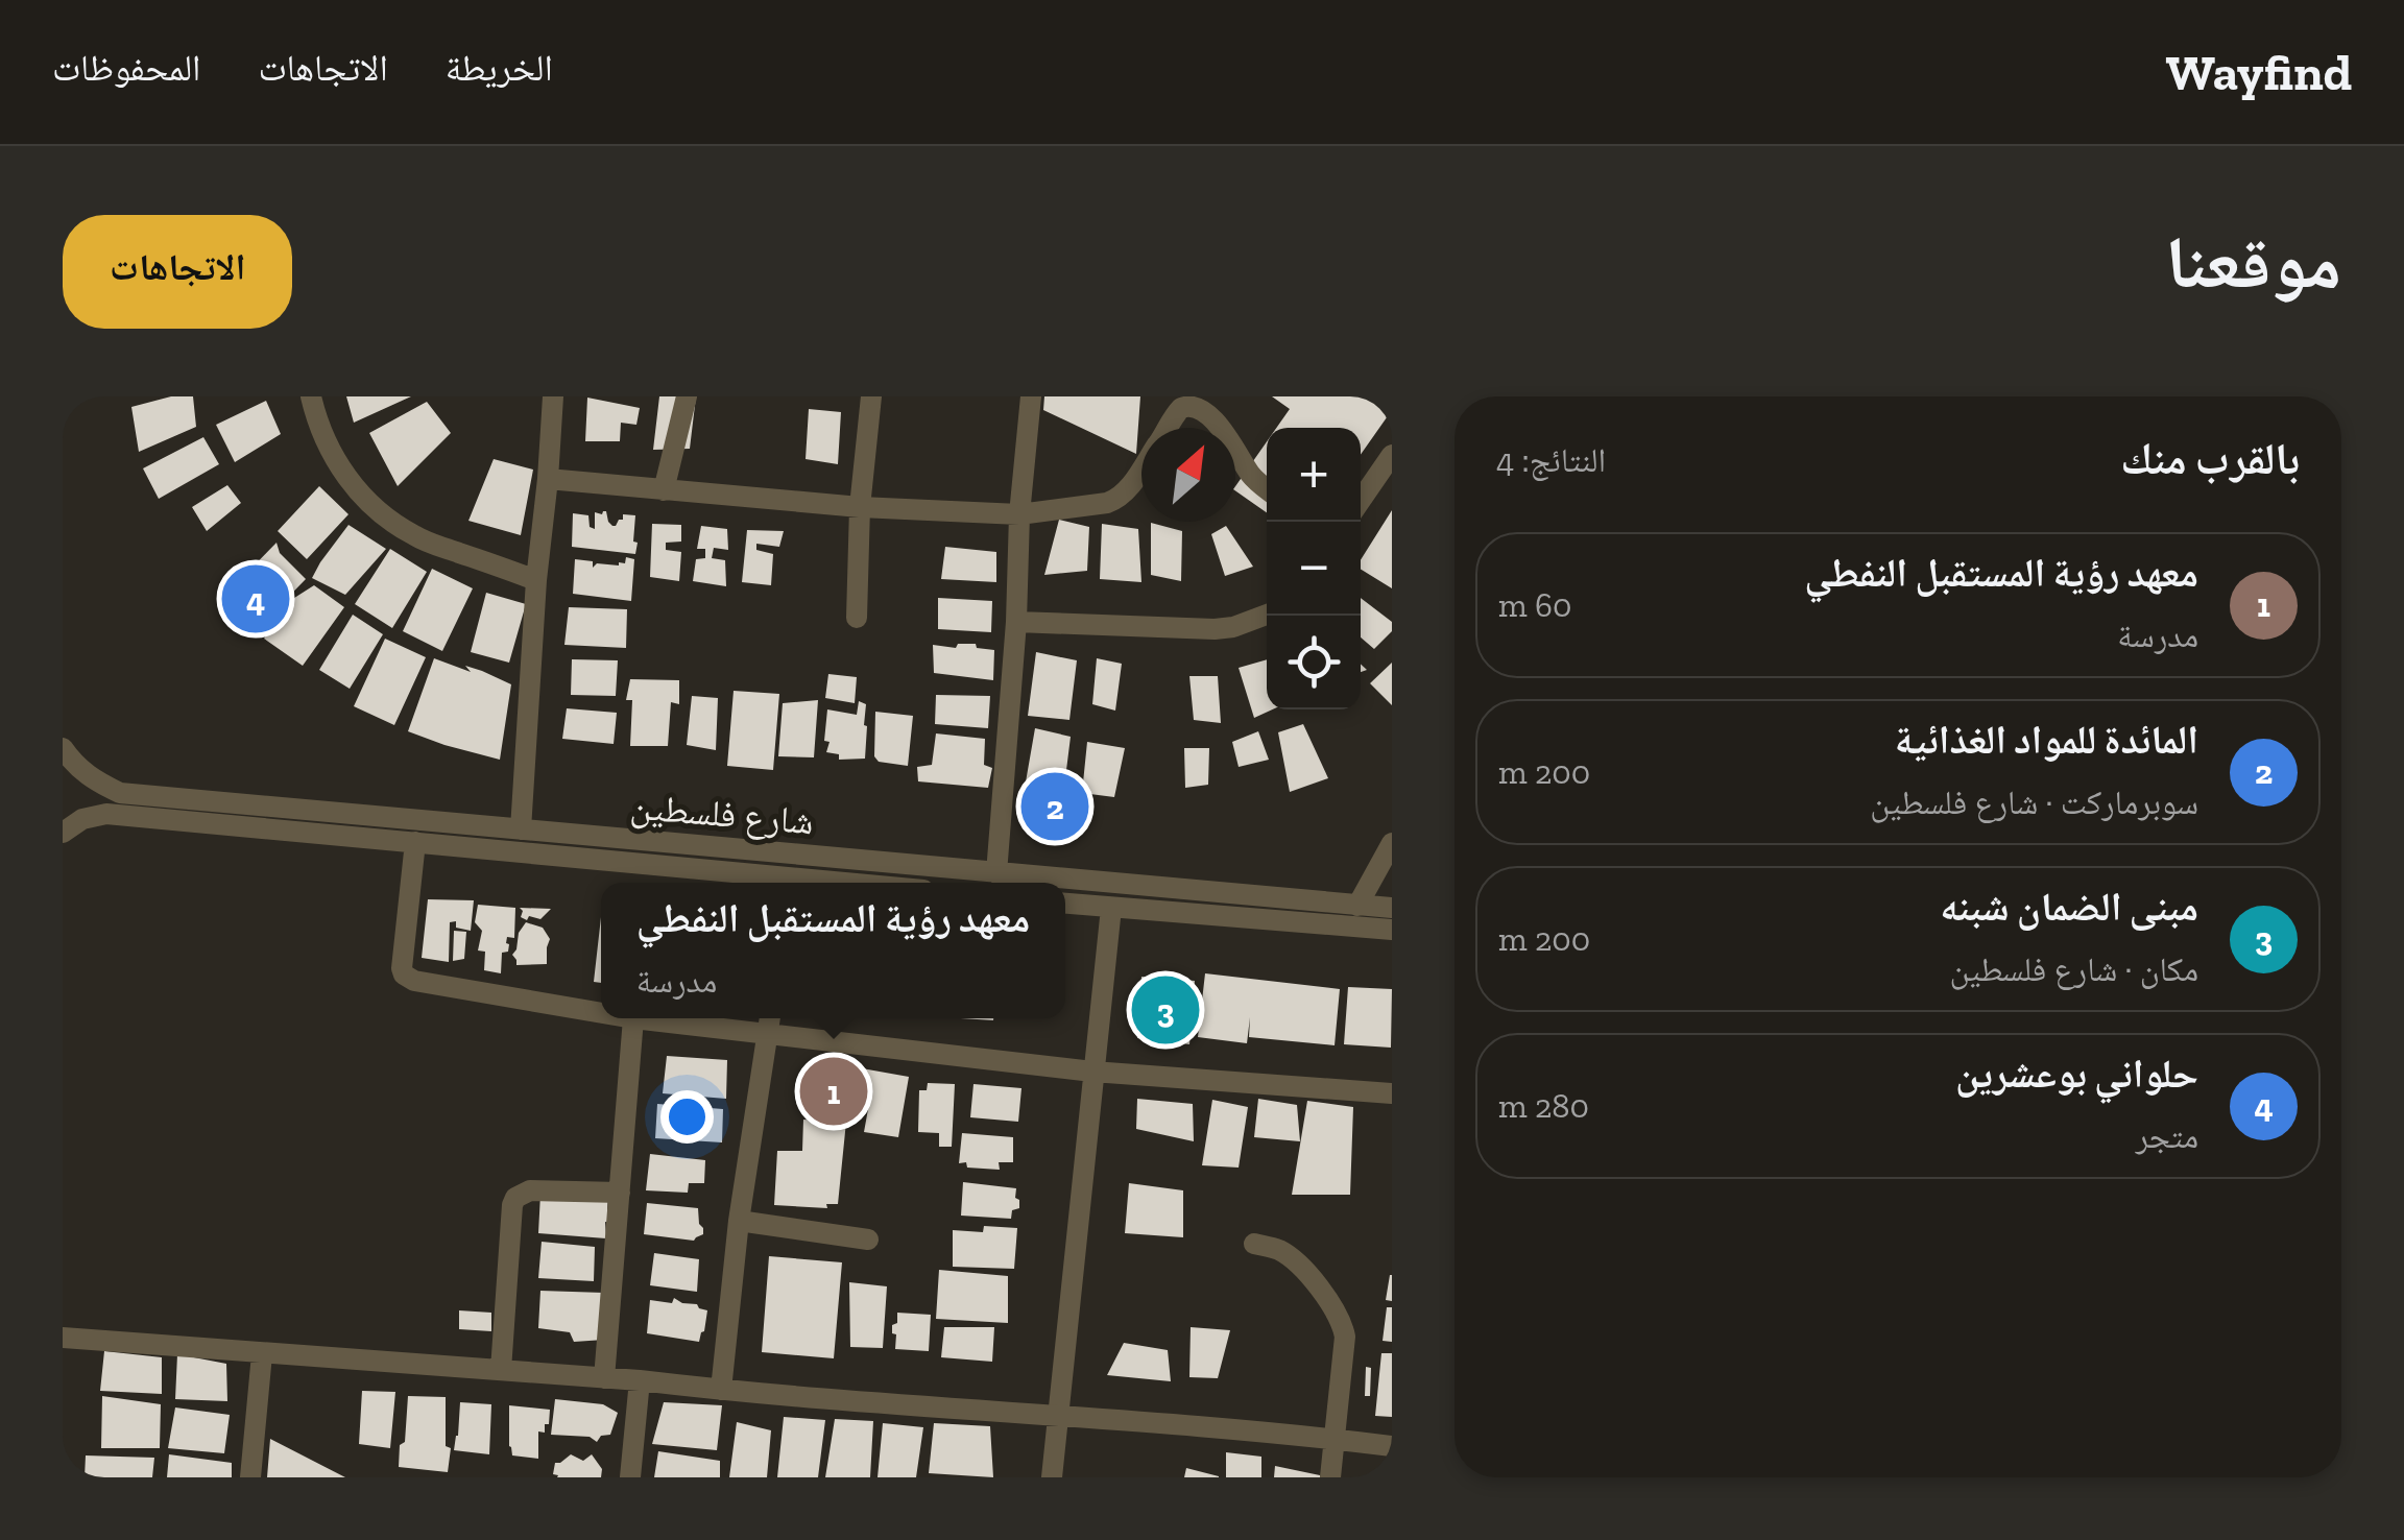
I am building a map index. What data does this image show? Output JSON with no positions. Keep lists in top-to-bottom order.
{
  "streets": {
    "street": ["شارع فلسطين"]
  },
  "north": "top right",
  "page": {
    "header": "Wayfind",
    "nav": ["الخريطة", "الاتجاهات", "المحفوظات"],
    "title": "موقعنا",
    "buttons": "الاتجاهات",
    "heading": ["بالقرب منك", "النتائج: 4"],
    "map_buttons": ["+", "−"],
    "list": [
      {
        "mark": "1",
        "name": "معهد رؤية المستقبل النفطي",
        "note": "مدرسة",
        "value": "60 m"
      },
      {
        "mark": "2",
        "name": "المائدة للمواد الغذائية",
        "note": "سوبرماركت · شارع فلسطين",
        "value": "200 m"
      },
      {
        "mark": "3",
        "name": "مبنى الضمان شبنه",
        "note": "مكان · شارع فلسطين",
        "value": "200 m"
      },
      {
        "mark": "4",
        "name": "حلواني بوعشرين",
        "note": "متجر",
        "value": "280 m"
      }
    ],
    "pins": [
      "4",
      "2",
      "3",
      "1"
    ],
    "popup": ["معهد رؤية المستقبل النفطي", "مدرسة"]
  }
}
